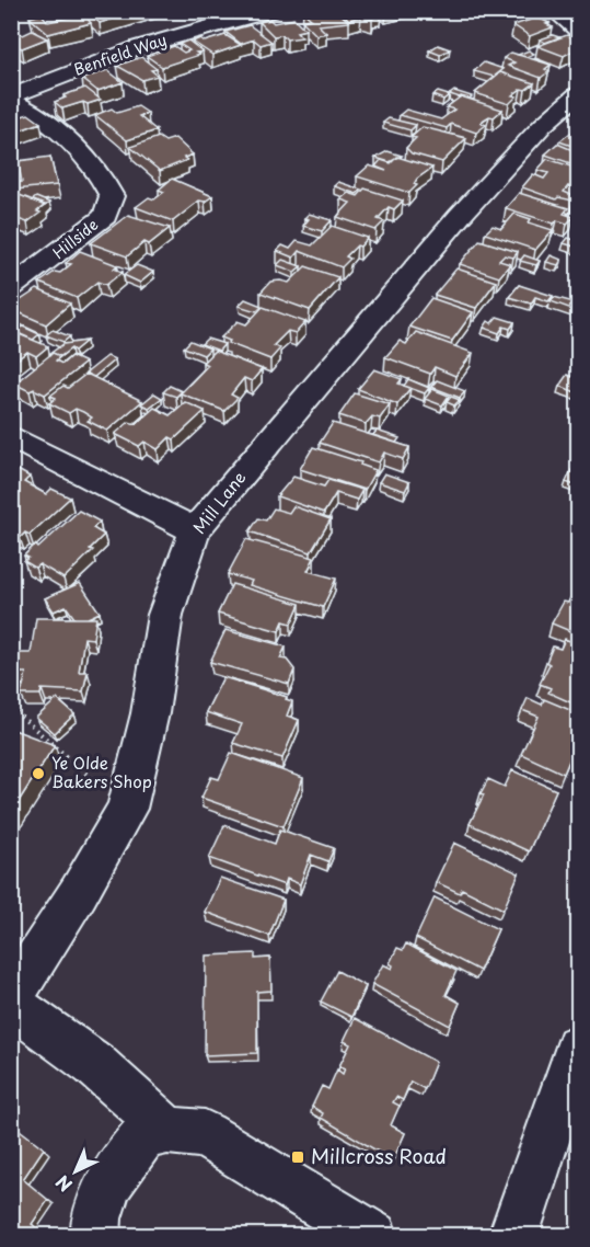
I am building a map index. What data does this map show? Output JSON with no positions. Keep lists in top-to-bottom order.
{
  "streets": {
    "street": ["Benfield Way", "Hillside", "Mill Lane"]
  },
  "crossings": [
    ["Benfield Way", "Hillside"]
  ],
  "places": {
    "other": ["Ye Olde Bakers Shop"],
    "transit": ["Millcross Road"]
  },
  "north": "bottom left"
}
